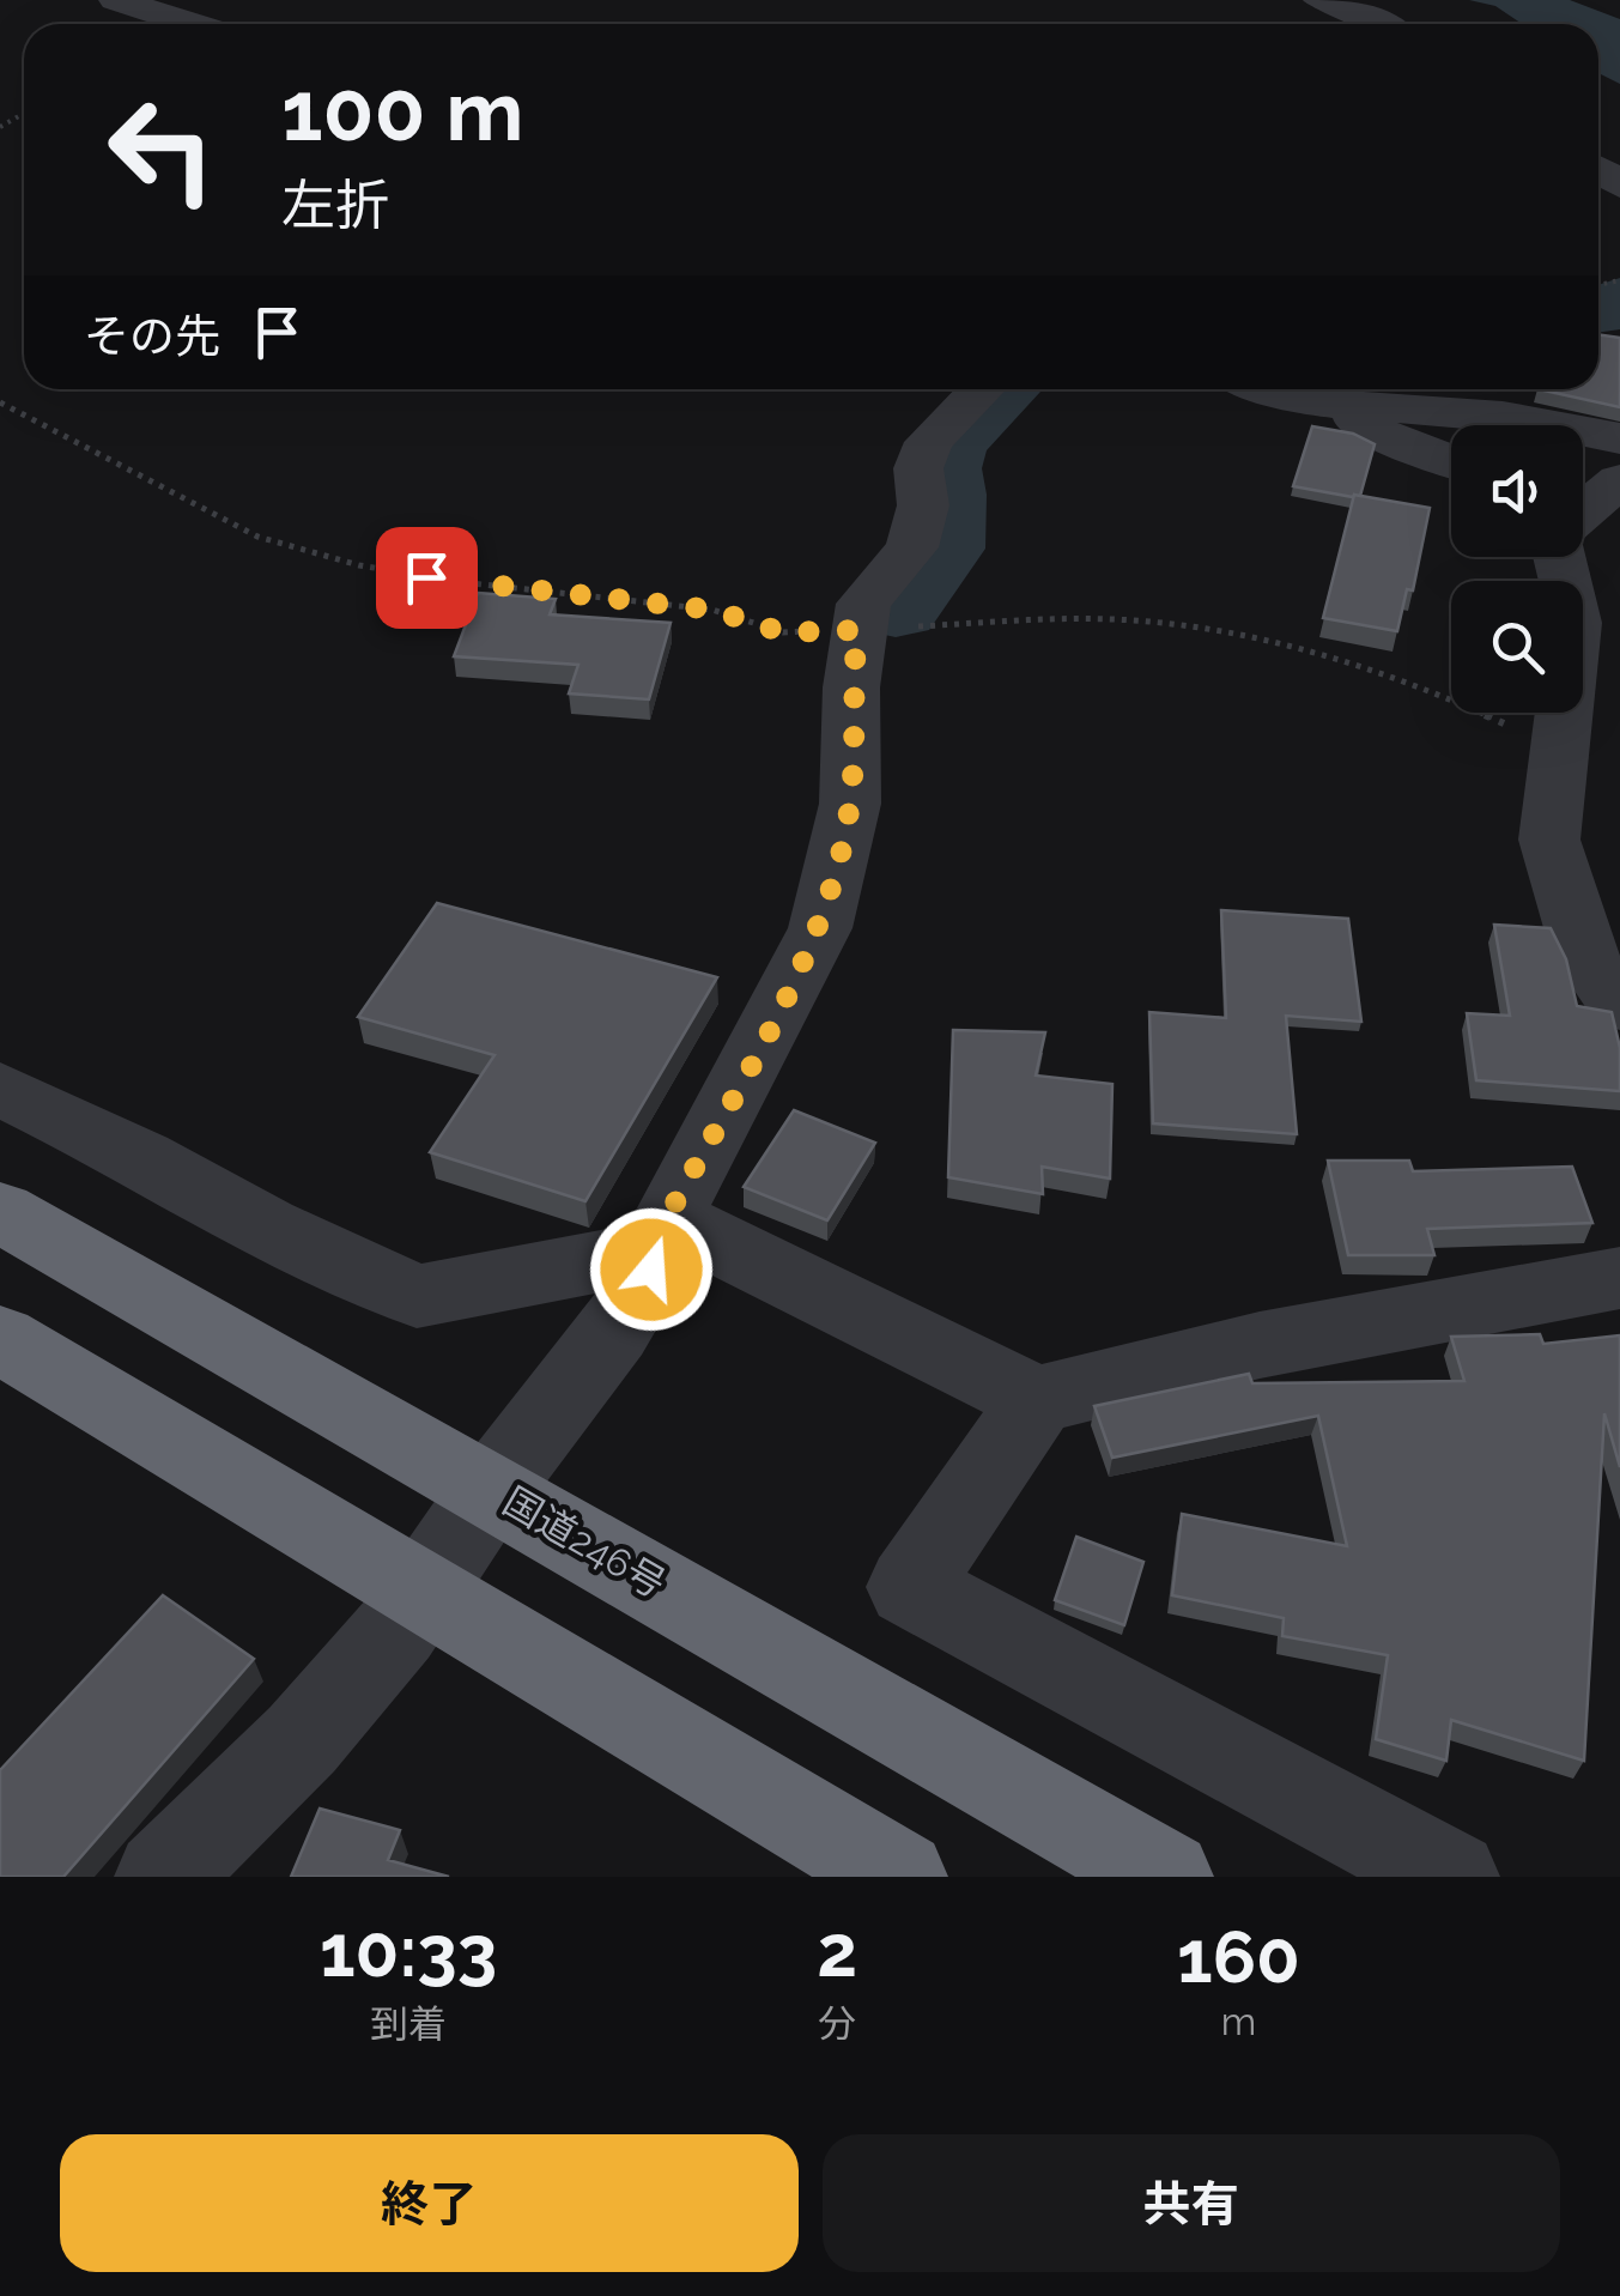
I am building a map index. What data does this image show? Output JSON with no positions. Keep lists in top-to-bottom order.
{
  "streets": {
    "highway": ["国道246号"]
  },
  "page": {
    "turn": ["100 m", "左折"],
    "then": "その先",
    "eta": [
      "10:33",
      "到着",
      "2",
      "分",
      "160",
      "m"
    ],
    "buttons": ["終了", "共有"]
  }
}
